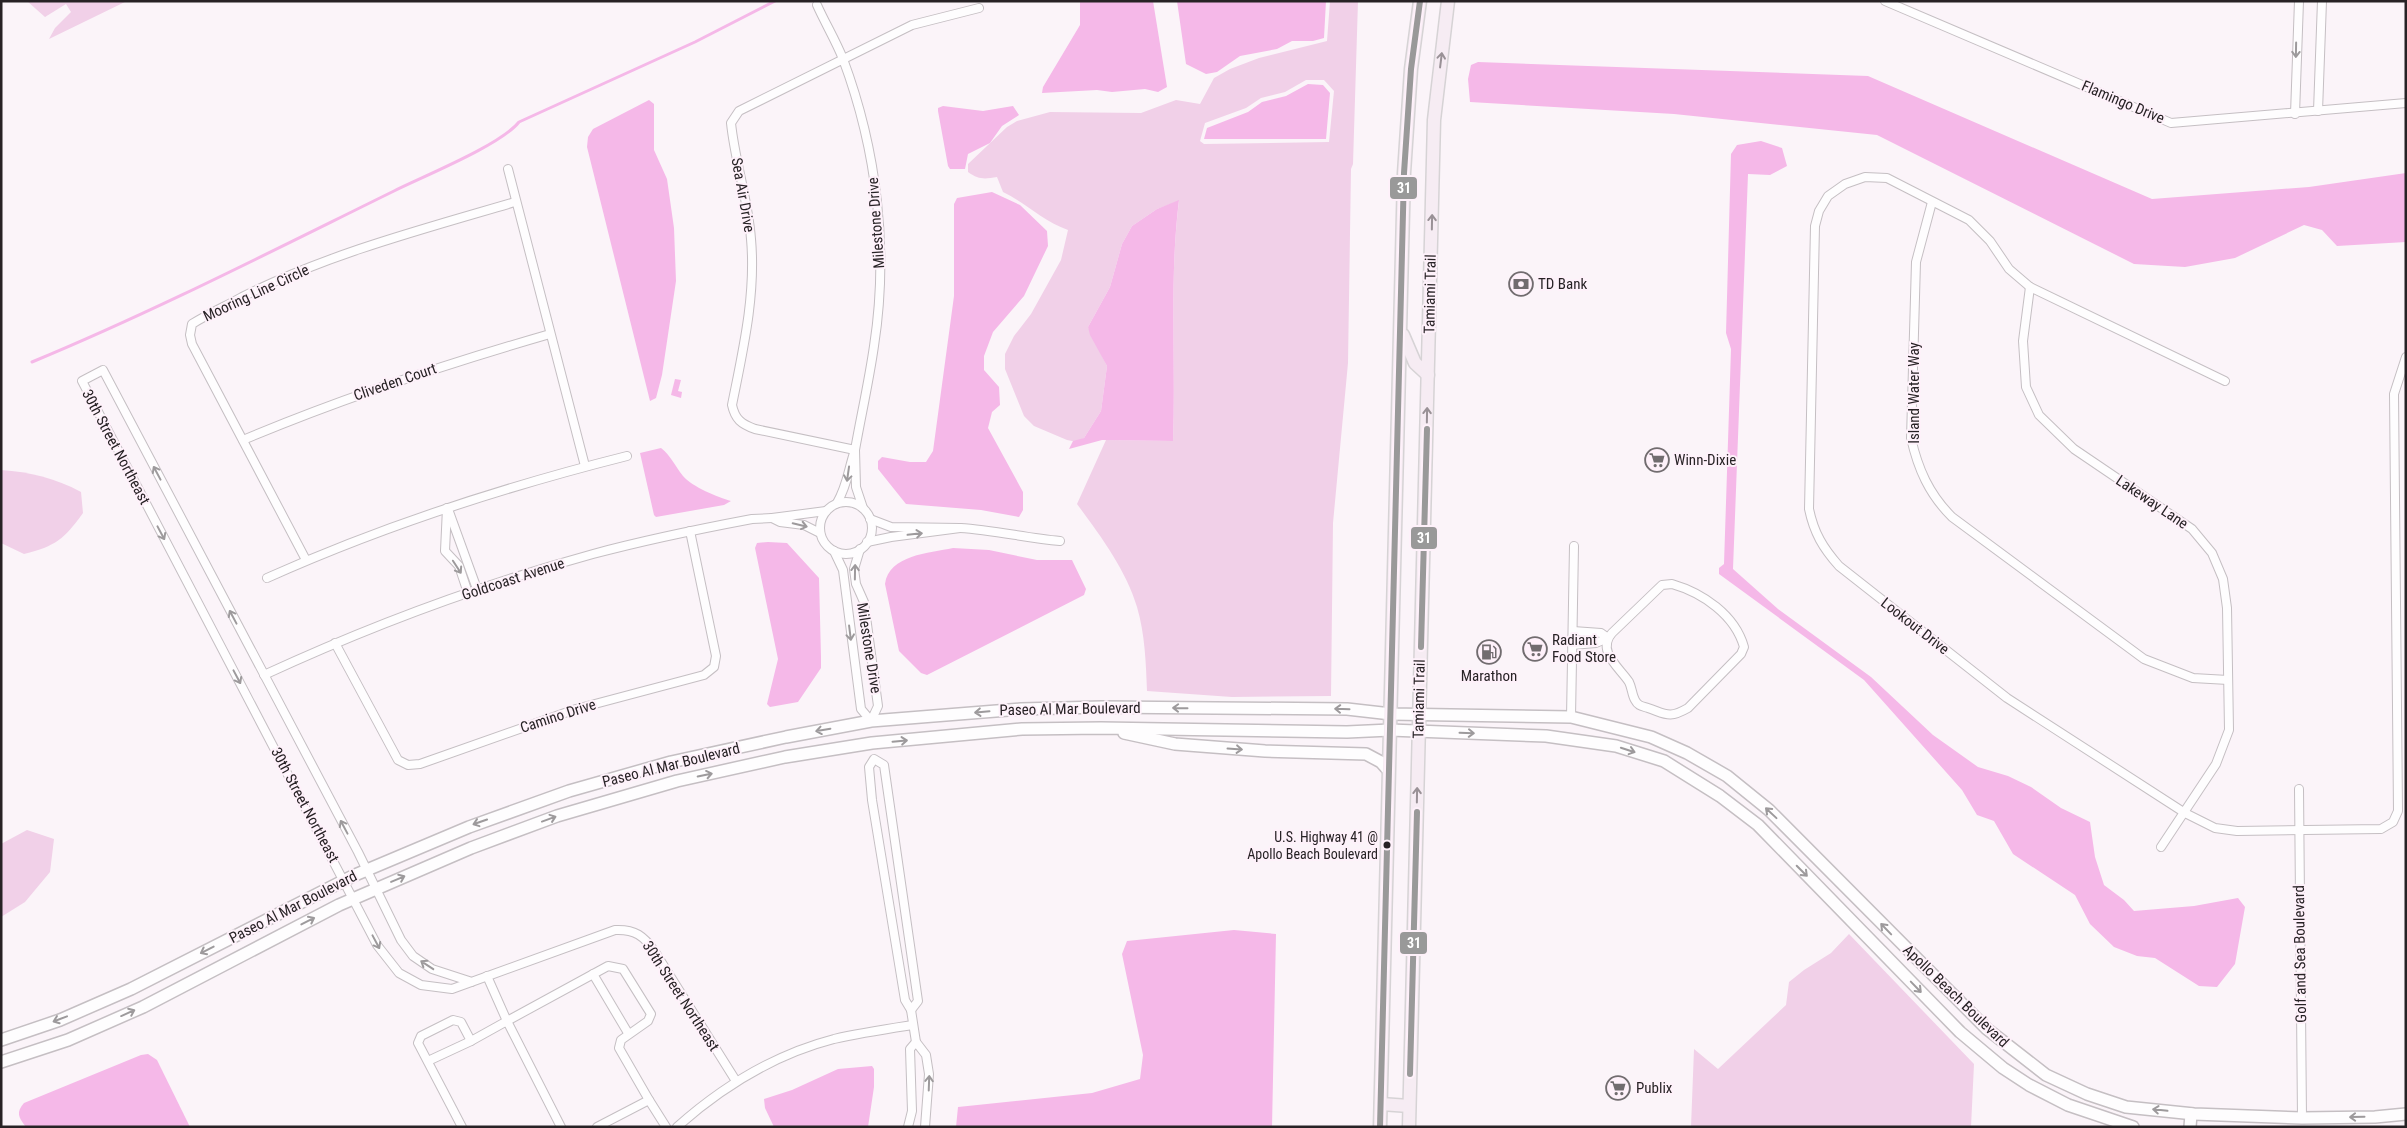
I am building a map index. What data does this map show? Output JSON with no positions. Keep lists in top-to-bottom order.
{
  "streets": {
    "main road": ["Tamiami Trail", "Paseo Al Mar Boulevard", "Apollo Beach Boulevard"],
    "street": [
      "Flamingo Drive",
      "Sea Air Drive",
      "Milestone Drive",
      "Mooring Line Circle",
      "Cliveden Court",
      "Island Water Way",
      "30th Street Northeast",
      "Lakeway Lane",
      "Goldcoast Avenue",
      "Lookout Drive",
      "Camino Drive",
      "Golf and Sea Boulevard"
    ]
  },
  "crossings": [
    ["Sea Air Drive", "Milestone Drive"],
    ["Milestone Drive", "Goldcoast Avenue"],
    ["Milestone Drive", "Paseo Al Mar Boulevard"],
    ["Mooring Line Circle", "Cliveden Court"],
    ["Tamiami Trail", "Paseo Al Mar Boulevard"],
    ["Tamiami Trail", "Apollo Beach Boulevard"],
    ["Island Water Way", "Lakeway Lane"],
    ["Island Water Way", "Lookout Drive"],
    ["30th Street Northeast", "Goldcoast Avenue"],
    ["30th Street Northeast", "Paseo Al Mar Boulevard"],
    ["Lakeway Lane", "Lookout Drive"],
    ["Goldcoast Avenue", "Camino Drive"],
    ["Lookout Drive", "Golf and Sea Boulevard"],
    ["Paseo Al Mar Boulevard", "Apollo Beach Boulevard"],
    ["Golf and Sea Boulevard", "Apollo Beach Boulevard"]
  ],
  "places": {
    "bank": ["TD Bank"],
    "supermarket": ["Winn-Dixie", "Radiant Food Store", "Publix"],
    "fuel station": ["Marathon"],
    "other": ["U.S. Highway 41 @ Apollo Beach Boulevard"]
  },
  "lines": ["transit line 31"]
}
